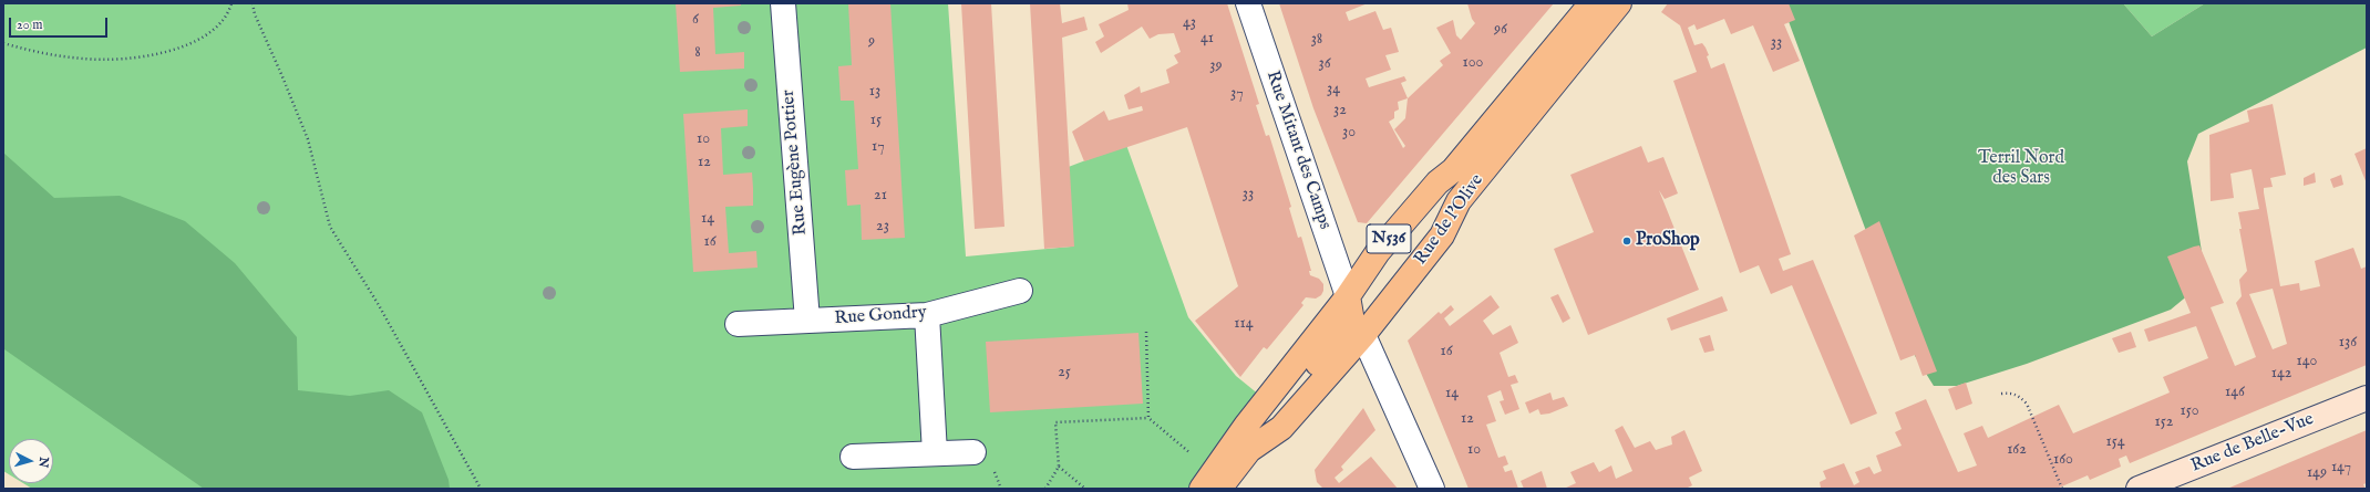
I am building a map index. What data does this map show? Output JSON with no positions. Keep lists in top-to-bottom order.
{
  "streets": {
    "main road": ["Rue de l'Olive", "N536"],
    "street": [
      "Rue Mitant des Camps",
      "Rue Eugène Pottier",
      "Rue Gondry",
      "Rue de Belle-Vue"
    ]
  },
  "crossings": [
    ["Rue Mitant des Camps", "Rue de l'Olive"],
    ["Rue Eugène Pottier", "Rue Gondry"]
  ],
  "parks": ["Terril Nord des Sars"],
  "places": ["ProShop"],
  "house_numbers": [
    "6",
    "43",
    "96",
    "41",
    "38",
    "9",
    "33",
    "8",
    "100",
    "36",
    "39",
    "34",
    "13",
    "37",
    "32",
    "15",
    "30",
    "10",
    "17",
    "12",
    "33",
    "21",
    "14",
    "23",
    "16",
    "114",
    "136",
    "16",
    "140",
    "25",
    "142",
    "146",
    "14",
    "150",
    "12",
    "152",
    "154",
    "10",
    "162",
    "160",
    "147",
    "149"
  ],
  "scale_bar": "20 m",
  "north": "right"
}
